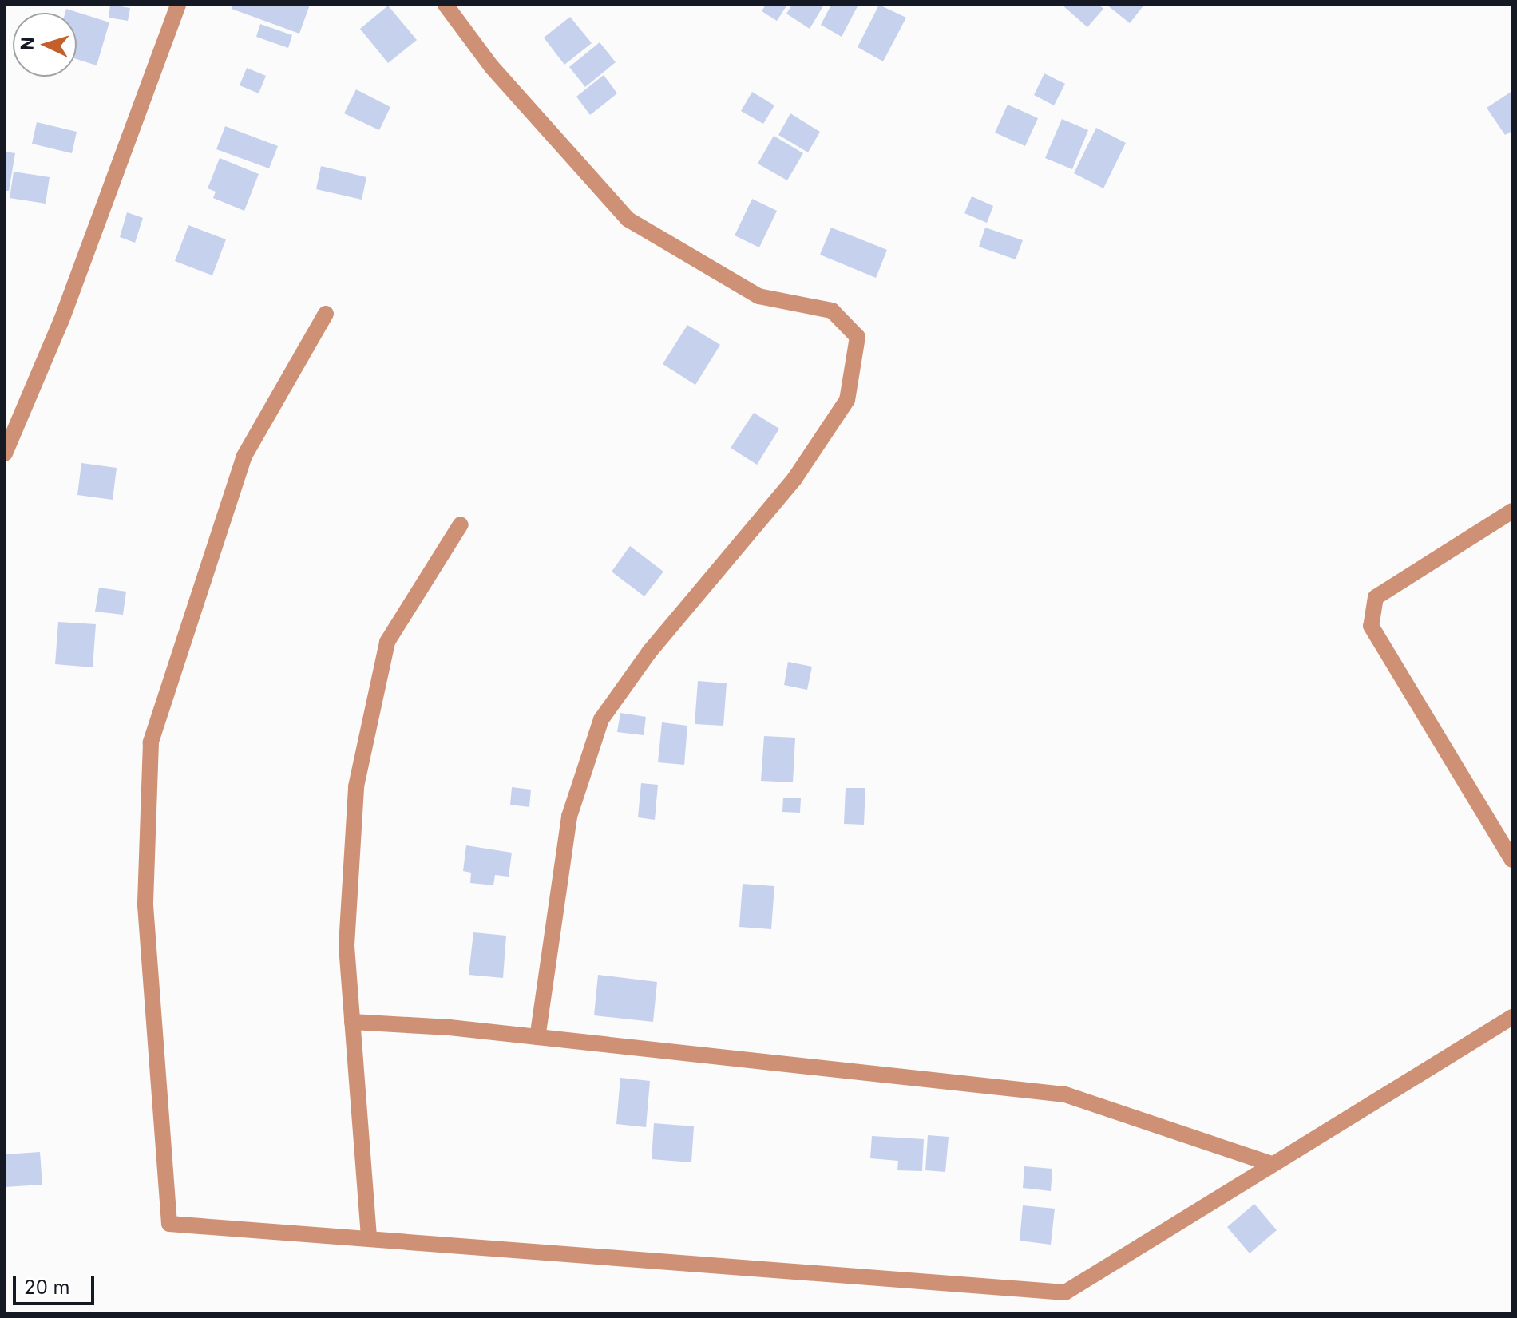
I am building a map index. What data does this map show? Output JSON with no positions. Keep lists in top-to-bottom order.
{
  "scale_bar": "20 m",
  "north": "left"
}
